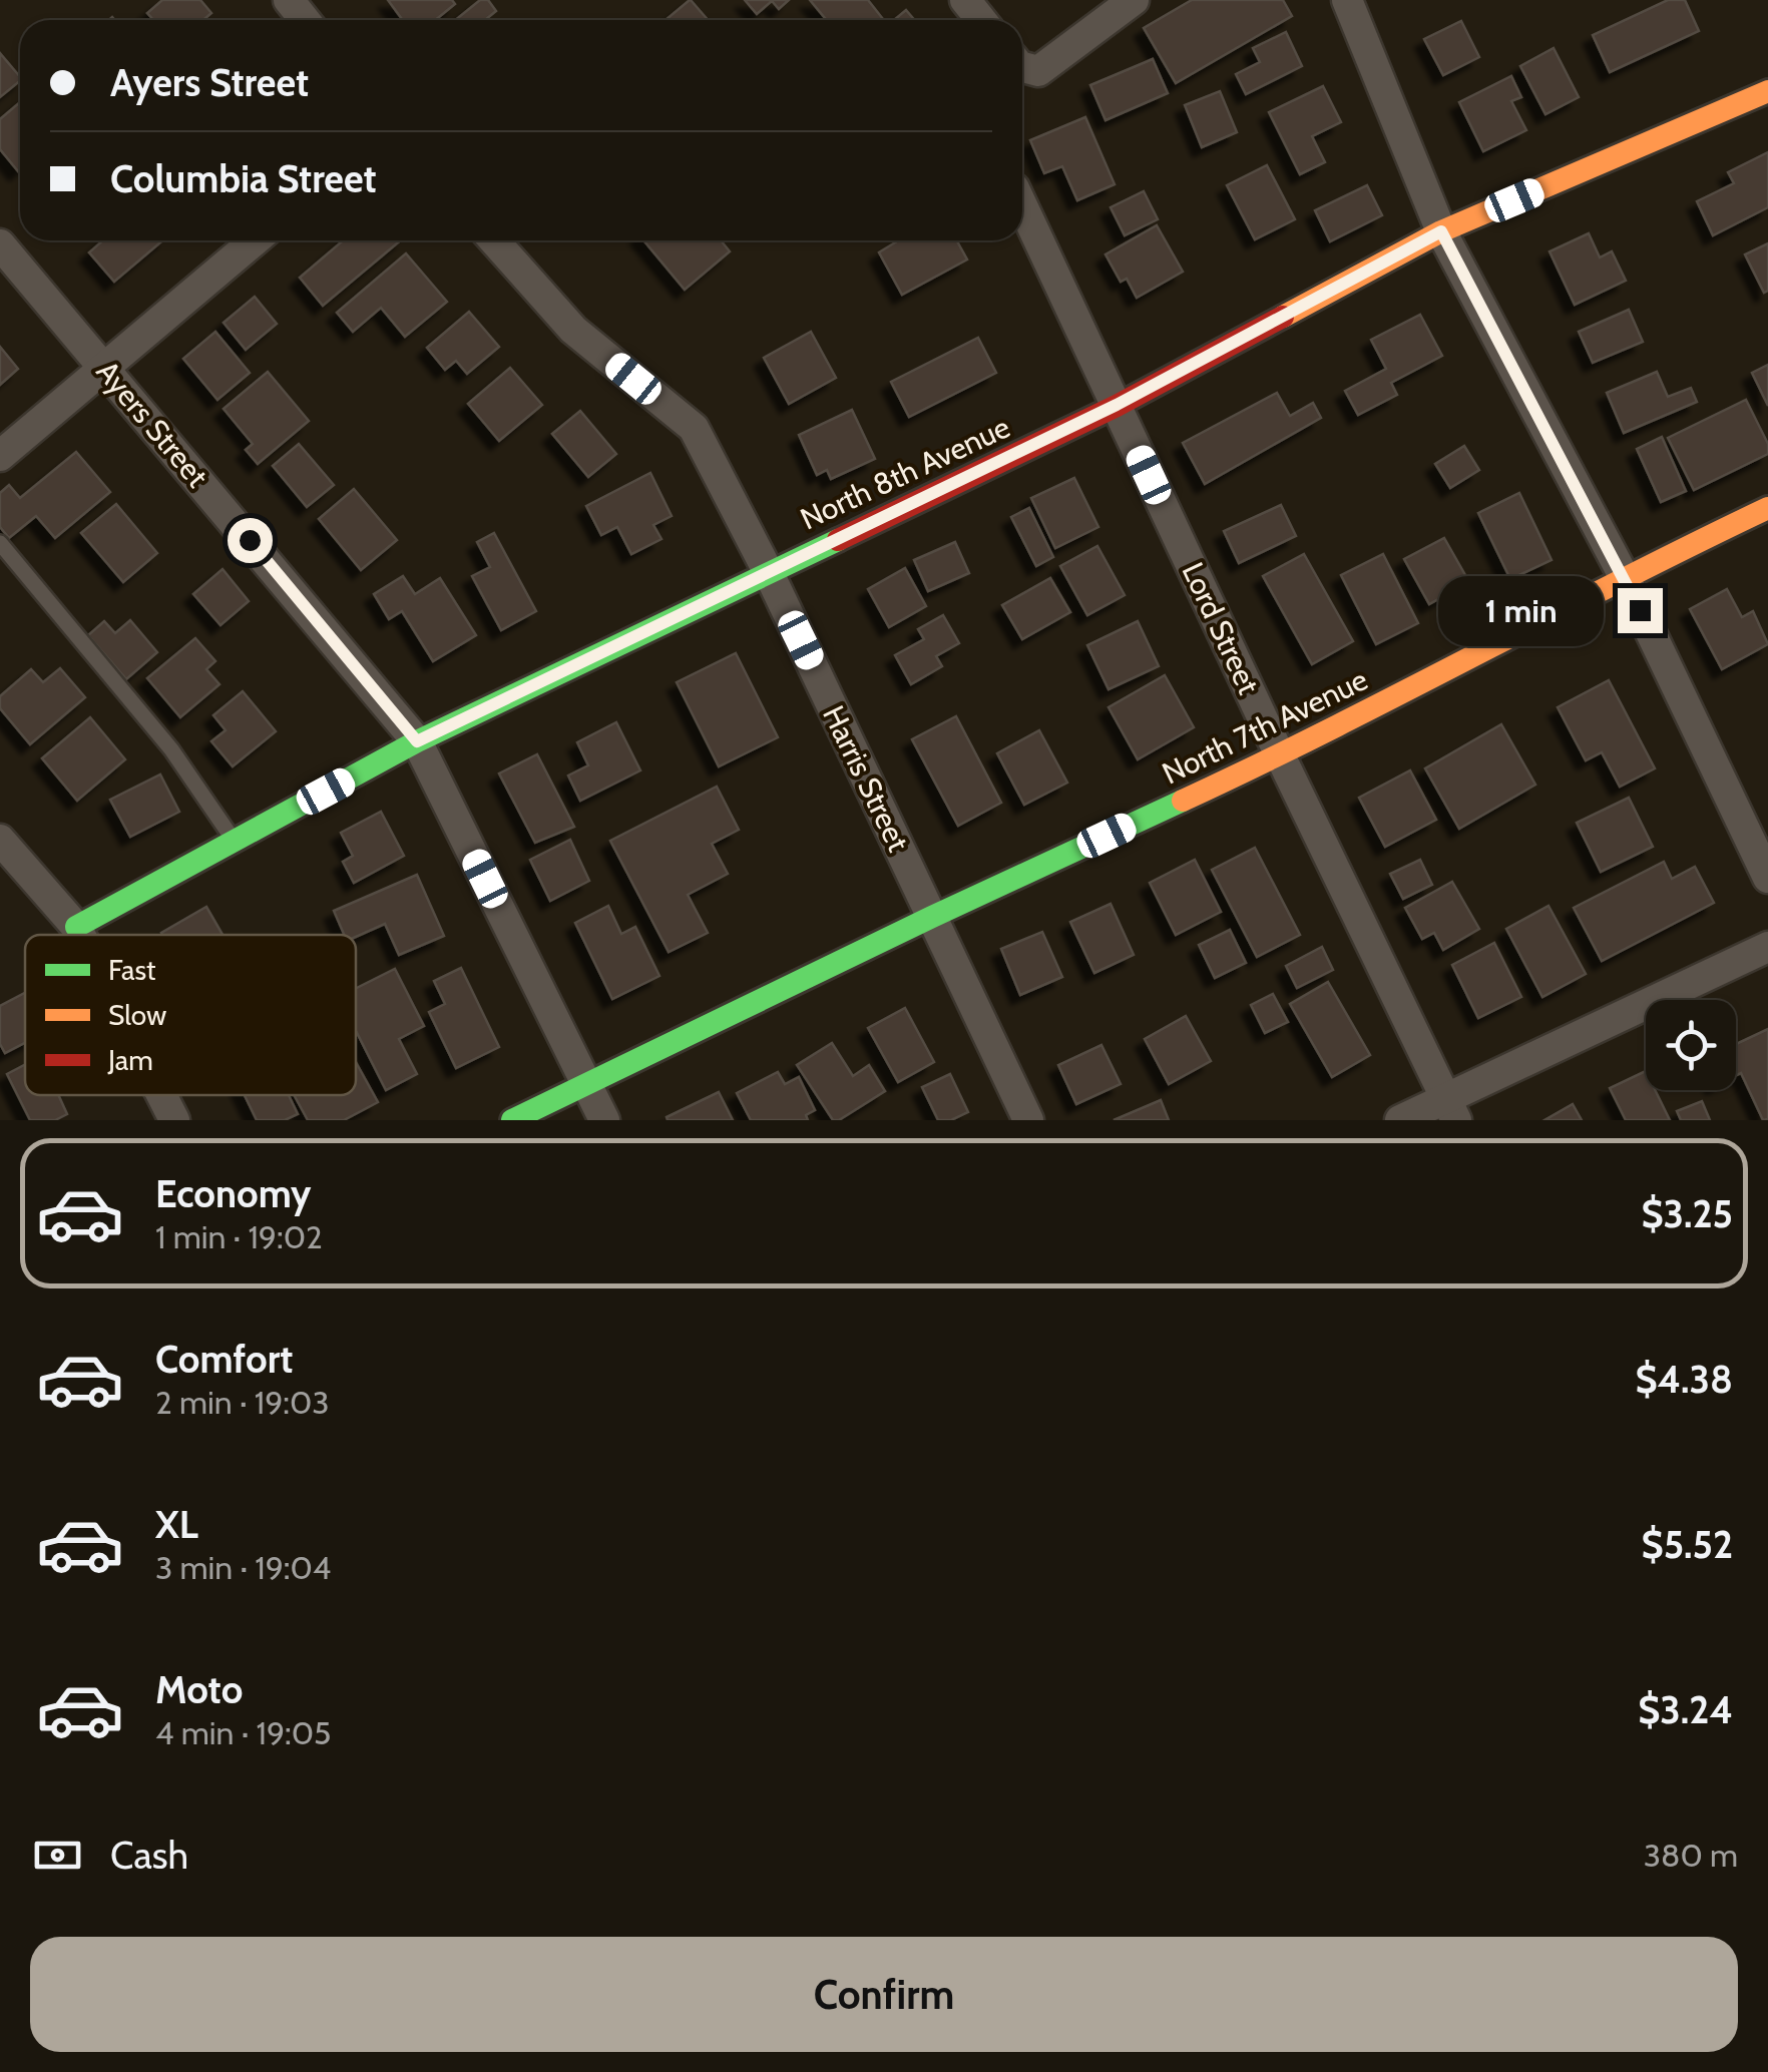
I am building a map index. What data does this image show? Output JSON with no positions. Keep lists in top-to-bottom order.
{
  "streets": {
    "street": [
      "Ayers Street",
      "North 8th Avenue",
      "Lord Street",
      "North 7th Avenue",
      "Harris Street"
    ]
  },
  "crossings": [
    ["Ayers Street", "North 8th Avenue"],
    ["Ayers Street", "North 7th Avenue"],
    ["North 8th Avenue", "Lord Street"],
    ["North 8th Avenue", "Harris Street"],
    ["Lord Street", "North 7th Avenue"],
    ["North 7th Avenue", "Harris Street"]
  ],
  "legend": ["Fast", "Slow", "Jam"],
  "page": {
    "banner": ["Ayers Street", "Columbia Street"],
    "bubble": "1 min",
    "list": [
      {
        "name": "Economy",
        "note": "1 min · 19:02",
        "value": "$3.25"
      },
      {
        "name": "Comfort",
        "note": "2 min · 19:03",
        "value": "$4.38"
      },
      {
        "name": "XL",
        "note": "3 min · 19:04",
        "value": "$5.52"
      },
      {
        "name": "Moto",
        "note": "4 min · 19:05",
        "value": "$3.24"
      }
    ],
    "pay": ["Cash", "380 m"],
    "buttons": "Confirm"
  }
}
